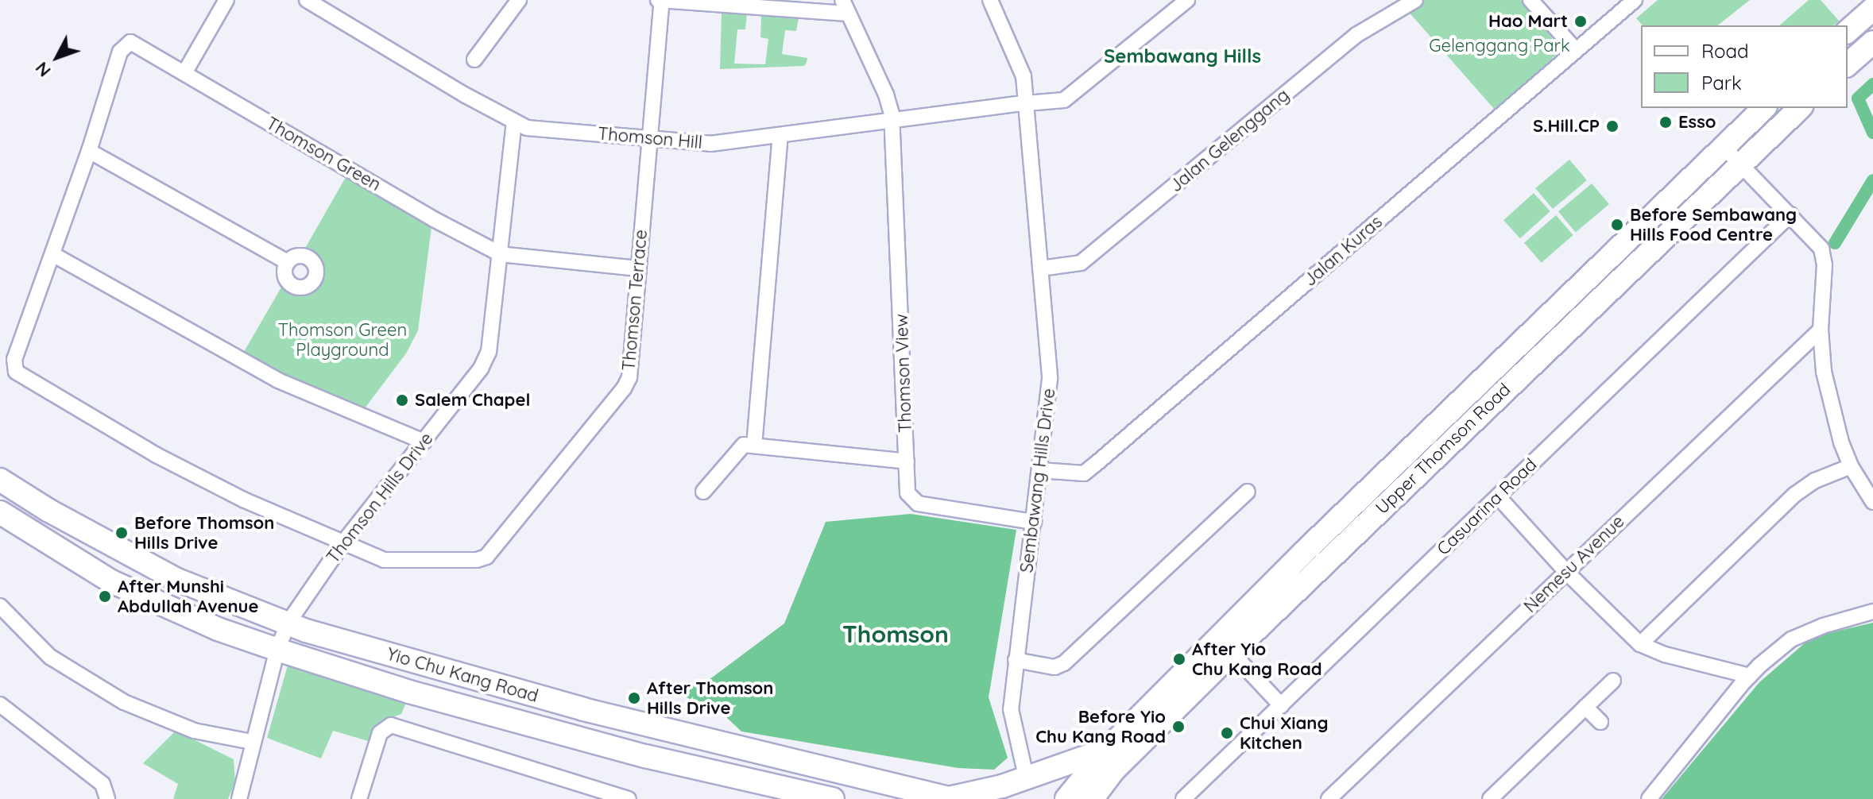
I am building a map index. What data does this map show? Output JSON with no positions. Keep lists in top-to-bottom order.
{
  "streets": {
    "main road": ["Upper Thomson Road", "Yio Chu Kang Road"],
    "street": [
      "Thomson Hill",
      "Jalan Gelenggang",
      "Thomson Green",
      "Jalan Kuras",
      "Thomson Terrace",
      "Thomson View",
      "Sembawang Hills Drive",
      "Thomson Hills Drive",
      "Casuarina Road",
      "Nemesu Avenue"
    ]
  },
  "crossings": [
    ["Thomson Hill", "Thomson Terrace"],
    ["Thomson Hill", "Thomson View"],
    ["Thomson Hill", "Sembawang Hills Drive"],
    ["Thomson Hill", "Thomson Hills Drive"],
    ["Jalan Gelenggang", "Sembawang Hills Drive"],
    ["Thomson Green", "Thomson Terrace"],
    ["Thomson Green", "Thomson Hills Drive"],
    ["Jalan Kuras", "Sembawang Hills Drive"],
    ["Thomson Terrace", "Thomson Hills Drive"],
    ["Thomson View", "Sembawang Hills Drive"],
    ["Thomson Hills Drive", "Yio Chu Kang Road"]
  ],
  "districts": ["Sembawang Hills", "Thomson"],
  "parks": ["Gelenggang Park", "Thomson Green Playground"],
  "places": [
    "Hao Mart",
    "Esso",
    "S.Hill.CP",
    "Before Sembawang Hills Food Centre",
    "Salem Chapel",
    "Before Thomson Hills Drive",
    "After Munshi Abdullah Avenue",
    "After Yio Chu Kang Road",
    "After Thomson Hills Drive",
    "Before Yio Chu Kang Road",
    "Chui Xiang Kitchen"
  ],
  "legend": ["Road", "Park"],
  "north": "bottom left"
}
